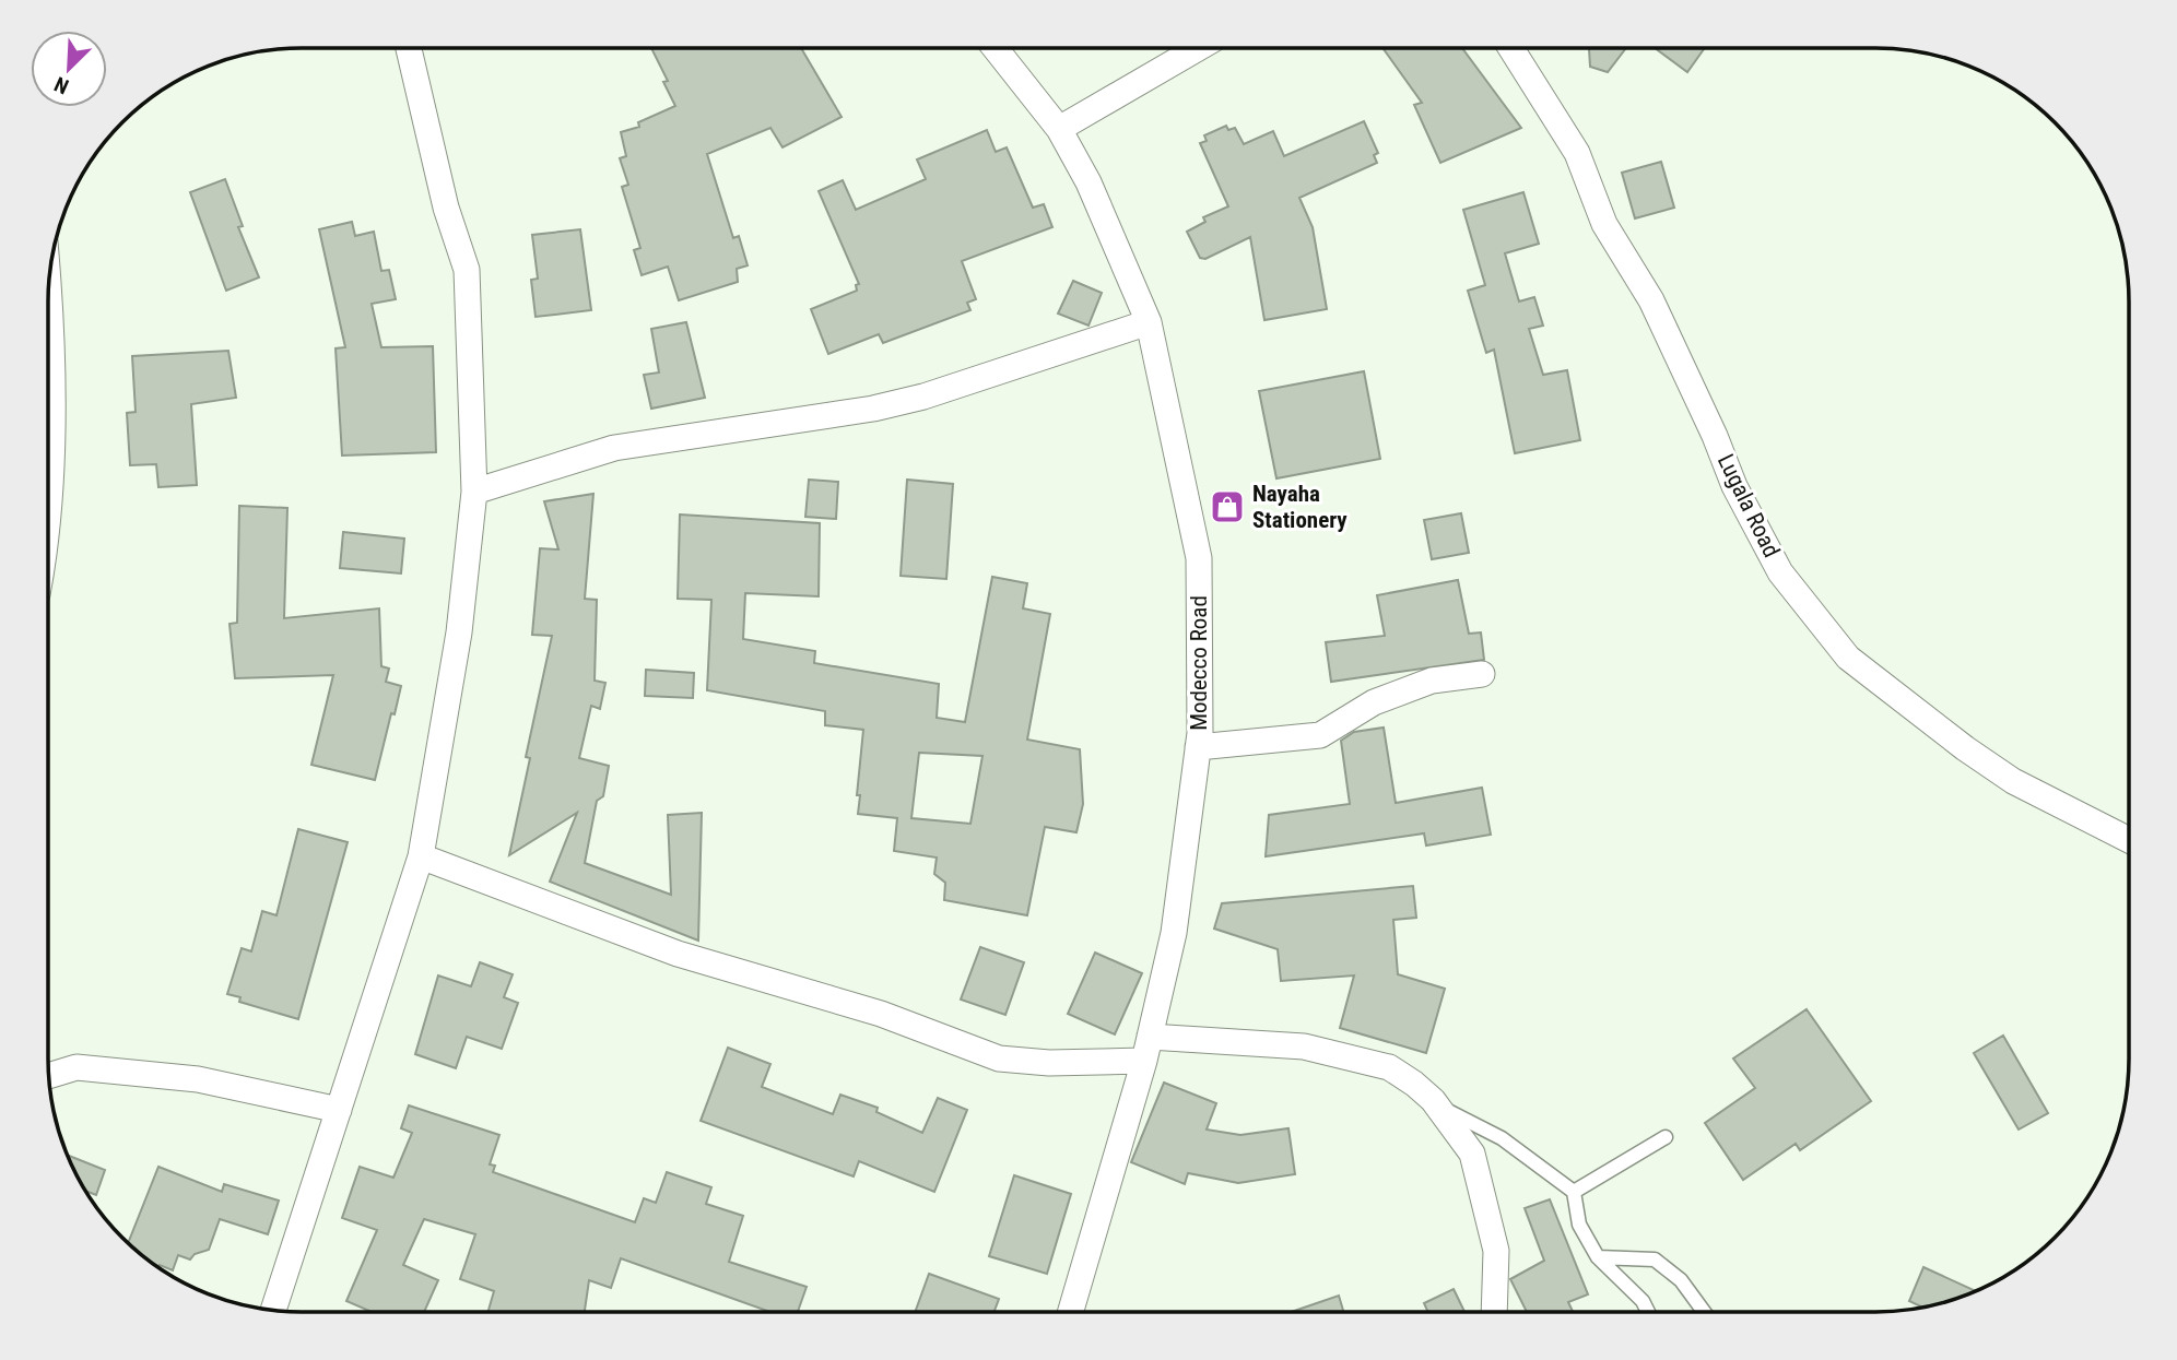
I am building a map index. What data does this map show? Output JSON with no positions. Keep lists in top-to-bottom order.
{
  "streets": {
    "street": ["Lugala Road", "Modecco Road"]
  },
  "places": {
    "shop": ["Nayaha Stationery"]
  },
  "north": "bottom left"
}
